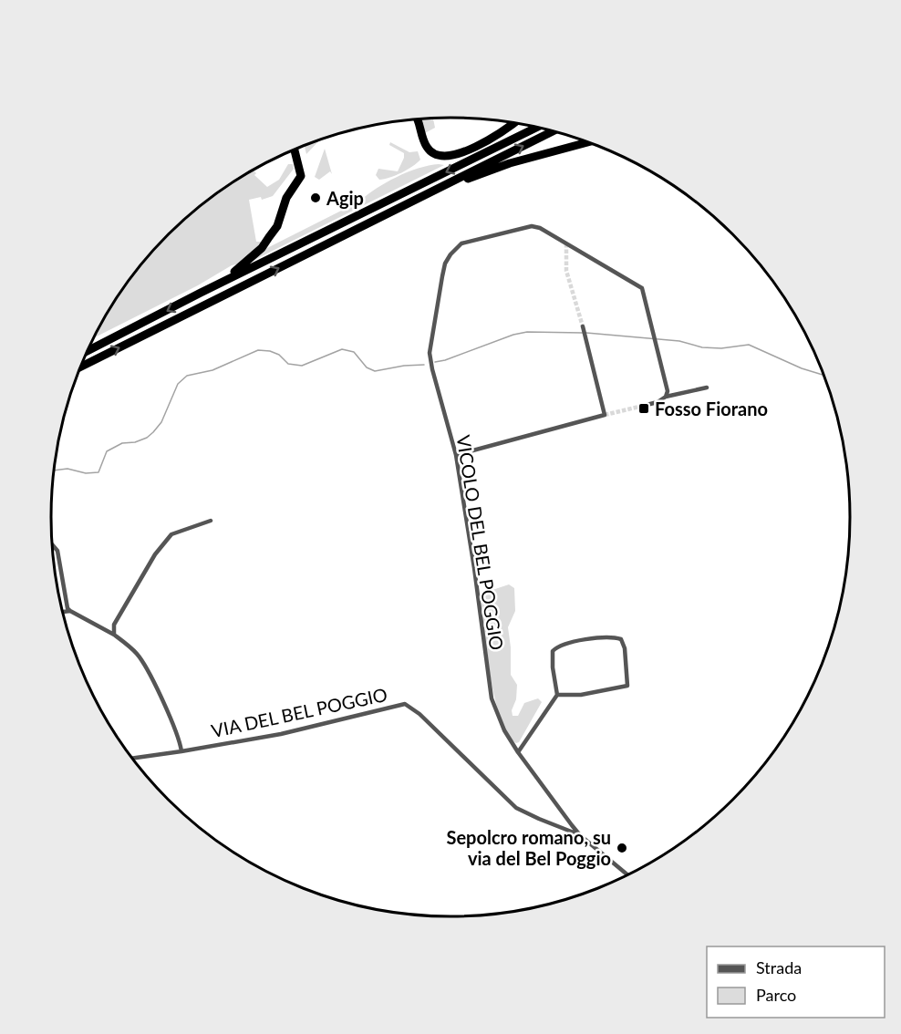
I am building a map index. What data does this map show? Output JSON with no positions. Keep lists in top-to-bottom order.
{
  "streets": {
    "street": ["VICOLO DEL BEL POGGIO", "VIA DEL BEL POGGIO"]
  },
  "crossings": [
    ["VICOLO DEL BEL POGGIO", "VIA DEL BEL POGGIO"]
  ],
  "places": {
    "other": ["Agip", "Sepolcro romano, su via del Bel Poggio"],
    "transit": ["Fosso Fiorano"]
  },
  "legend": ["Strada", "Parco"]
}
